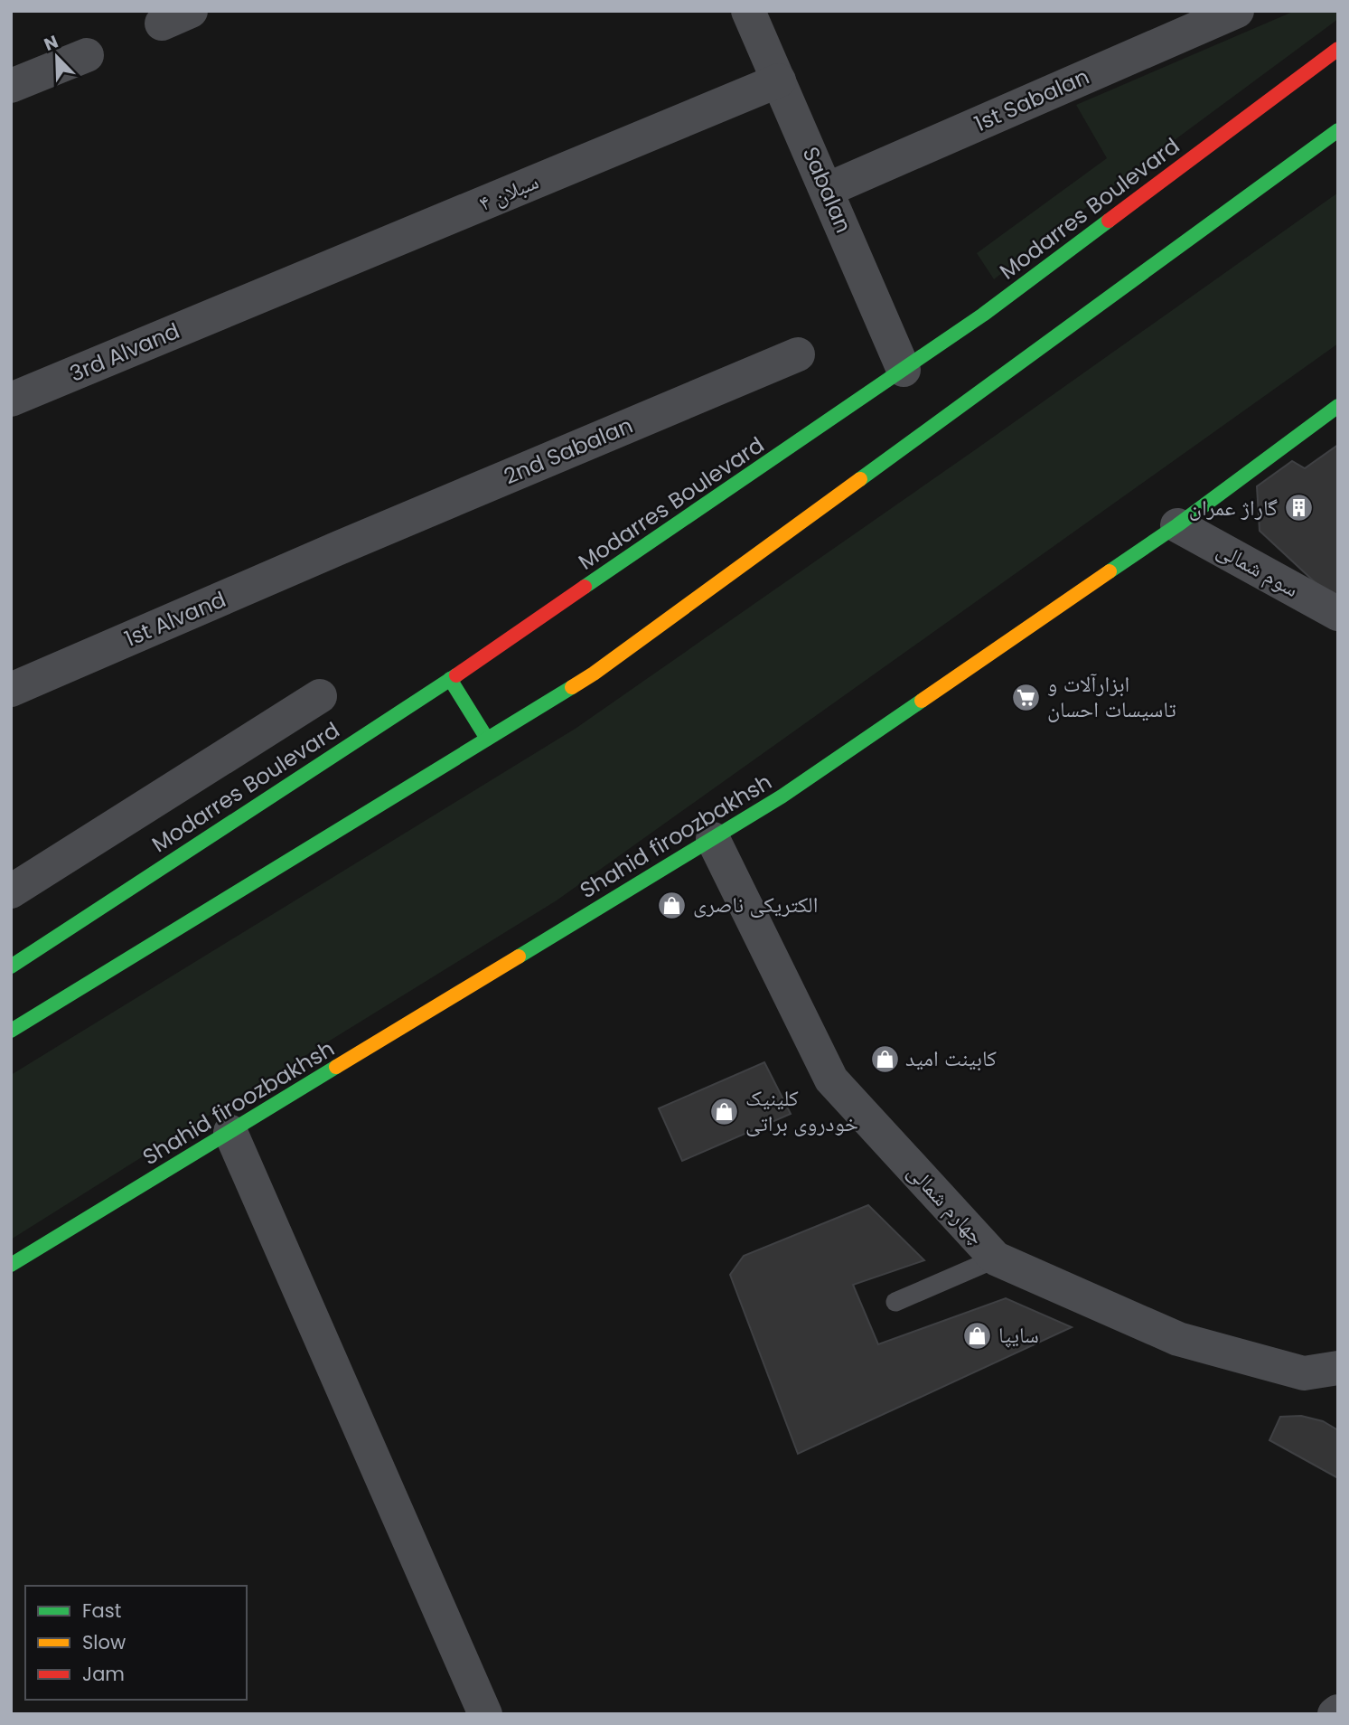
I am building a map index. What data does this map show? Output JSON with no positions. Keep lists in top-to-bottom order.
{
  "streets": {
    "main road": ["Modarres Boulevard", "Shahid firoozbakhsh"],
    "street": [
      "1st Sabalan",
      "Sabalan",
      "سبلان ۴",
      "3rd Alvand",
      "2nd Sabalan",
      "سوم شمالی",
      "1st Alvand",
      "چهارم شمالی"
    ]
  },
  "crossings": [
    ["1st Sabalan", "Sabalan"],
    ["Sabalan", "سبلان ۴"],
    ["Sabalan", "Modarres Boulevard"],
    ["سبلان ۴", "3rd Alvand"],
    ["2nd Sabalan", "1st Alvand"],
    ["سوم شمالی", "Shahid firoozbakhsh"],
    ["Shahid firoozbakhsh", "چهارم شمالی"]
  ],
  "places": {
    "building": ["گاراژ عمران"],
    "supermarket": ["ابزارآلات و تاسیسات احسان"],
    "shop": [
      "الکتریکی ناصری",
      "کابینت امید",
      "کلینیک خودروی براتی",
      "سایپا"
    ]
  },
  "legend": ["Fast", "Slow", "Jam"],
  "north": "top left"
}
